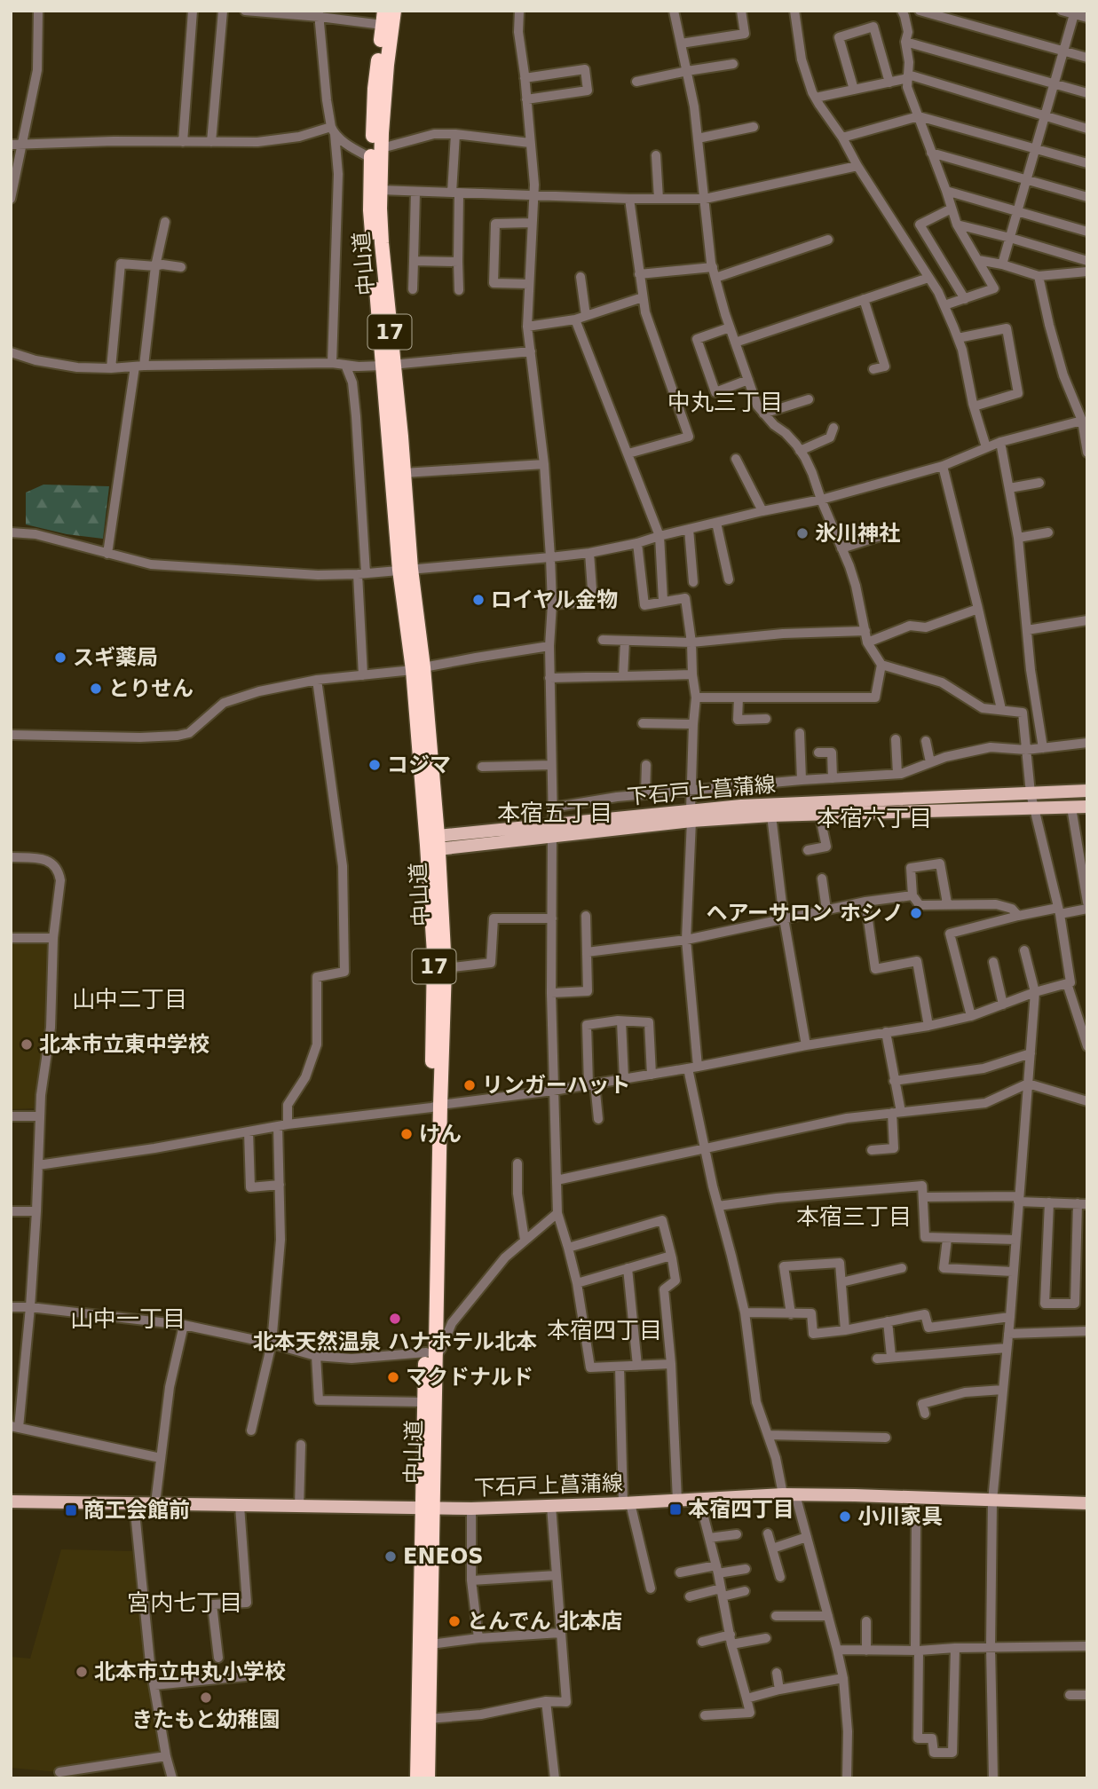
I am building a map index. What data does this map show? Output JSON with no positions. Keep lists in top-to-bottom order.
{
  "streets": {
    "highway": ["中山道", "17"],
    "main road": ["下石戸上菖蒲線"]
  },
  "crossings": [
    ["中山道", "下石戸上菖蒲線"]
  ],
  "districts": [
    "中丸三丁目",
    "本宿五丁目",
    "本宿六丁目",
    "山中二丁目",
    "本宿三丁目",
    "山中一丁目",
    "本宿四丁目",
    "宮内七丁目"
  ],
  "places": {
    "other": [
      "氷川神社",
      "ロイヤル金物",
      "スギ薬局",
      "とりせん",
      "コジマ",
      "ヘアーサロン ホシノ",
      "北本市立東中学校",
      "リンガーハット",
      "けん",
      "北本天然温泉 ハナホテル北本",
      "マクドナルド",
      "小川家具",
      "ENEOS",
      "とんでん 北本店",
      "北本市立中丸小学校",
      "きたもと幼稚園"
    ],
    "transit": ["本宿四丁目", "商工会館前"]
  }
}
